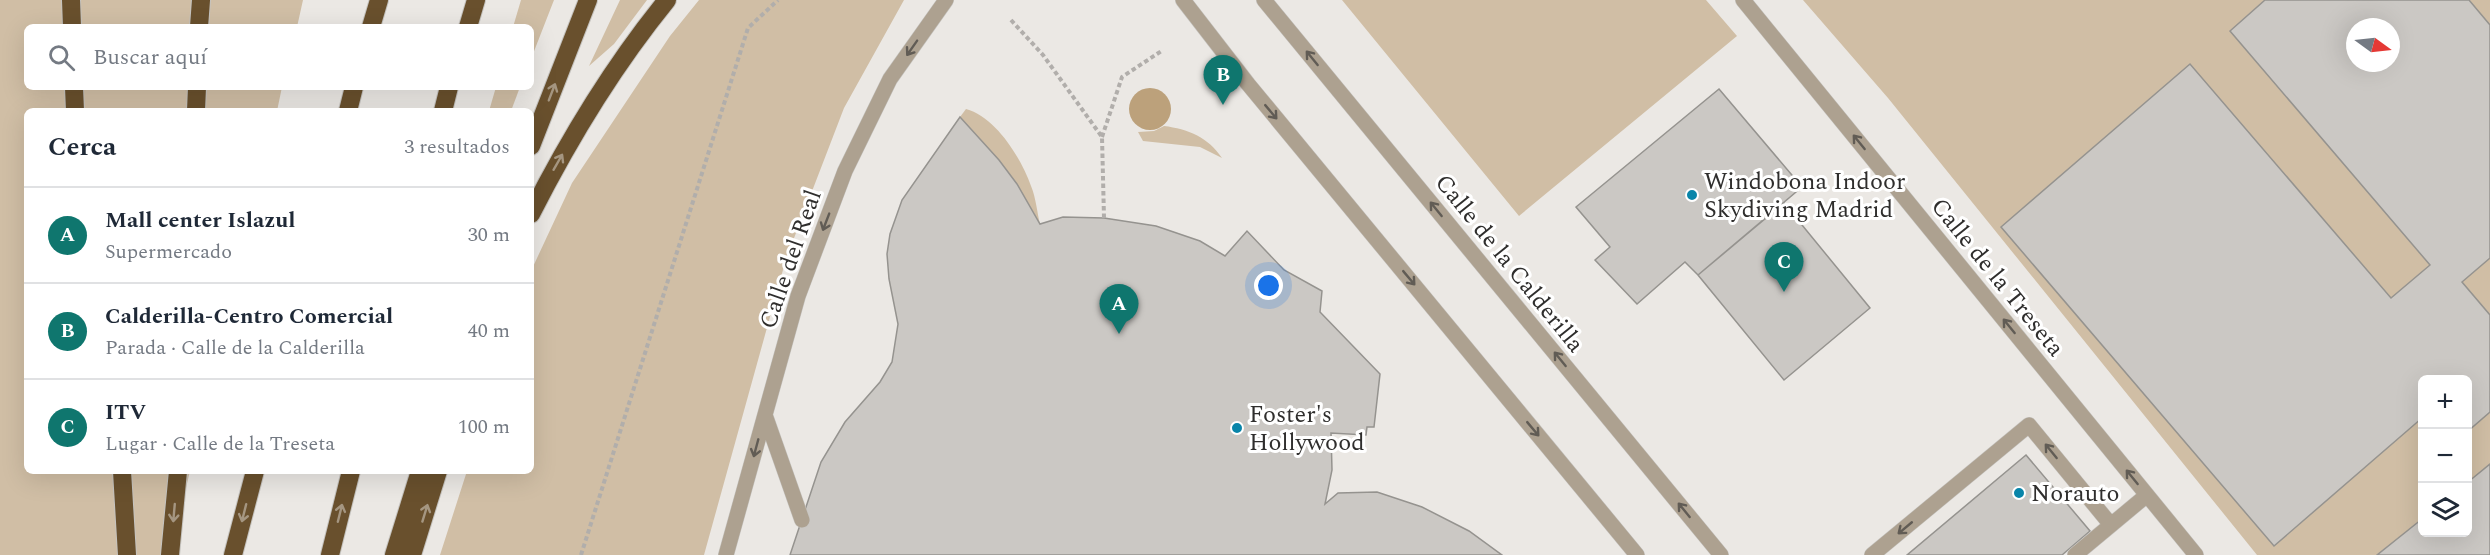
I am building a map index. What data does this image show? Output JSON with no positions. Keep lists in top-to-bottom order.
{
  "streets": {
    "street": ["Calle del Real", "Calle de la Calderilla", "Calle de la Treseta"]
  },
  "one_way": ["Calle del Real", "Calle de la Treseta"],
  "places": ["Windobona Indoor Skydiving Madrid", "Foster's Hollywood", "Norauto"],
  "north": "right",
  "page": {
    "search": "Buscar aquí",
    "pins": ["B", "C", "A"],
    "heading": ["Cerca", "3 resultados"],
    "list": [
      {
        "mark": "A",
        "name": "Mall center Islazul",
        "note": "Supermercado",
        "value": "30 m"
      },
      {
        "mark": "B",
        "name": "Calderilla-Centro Comercial",
        "note": "Parada · Calle de la Calderilla",
        "value": "40 m"
      },
      {
        "mark": "C",
        "name": "ITV",
        "note": "Lugar · Calle de la Treseta",
        "value": "100 m"
      }
    ],
    "map_buttons": ["+", "−"]
  }
}
